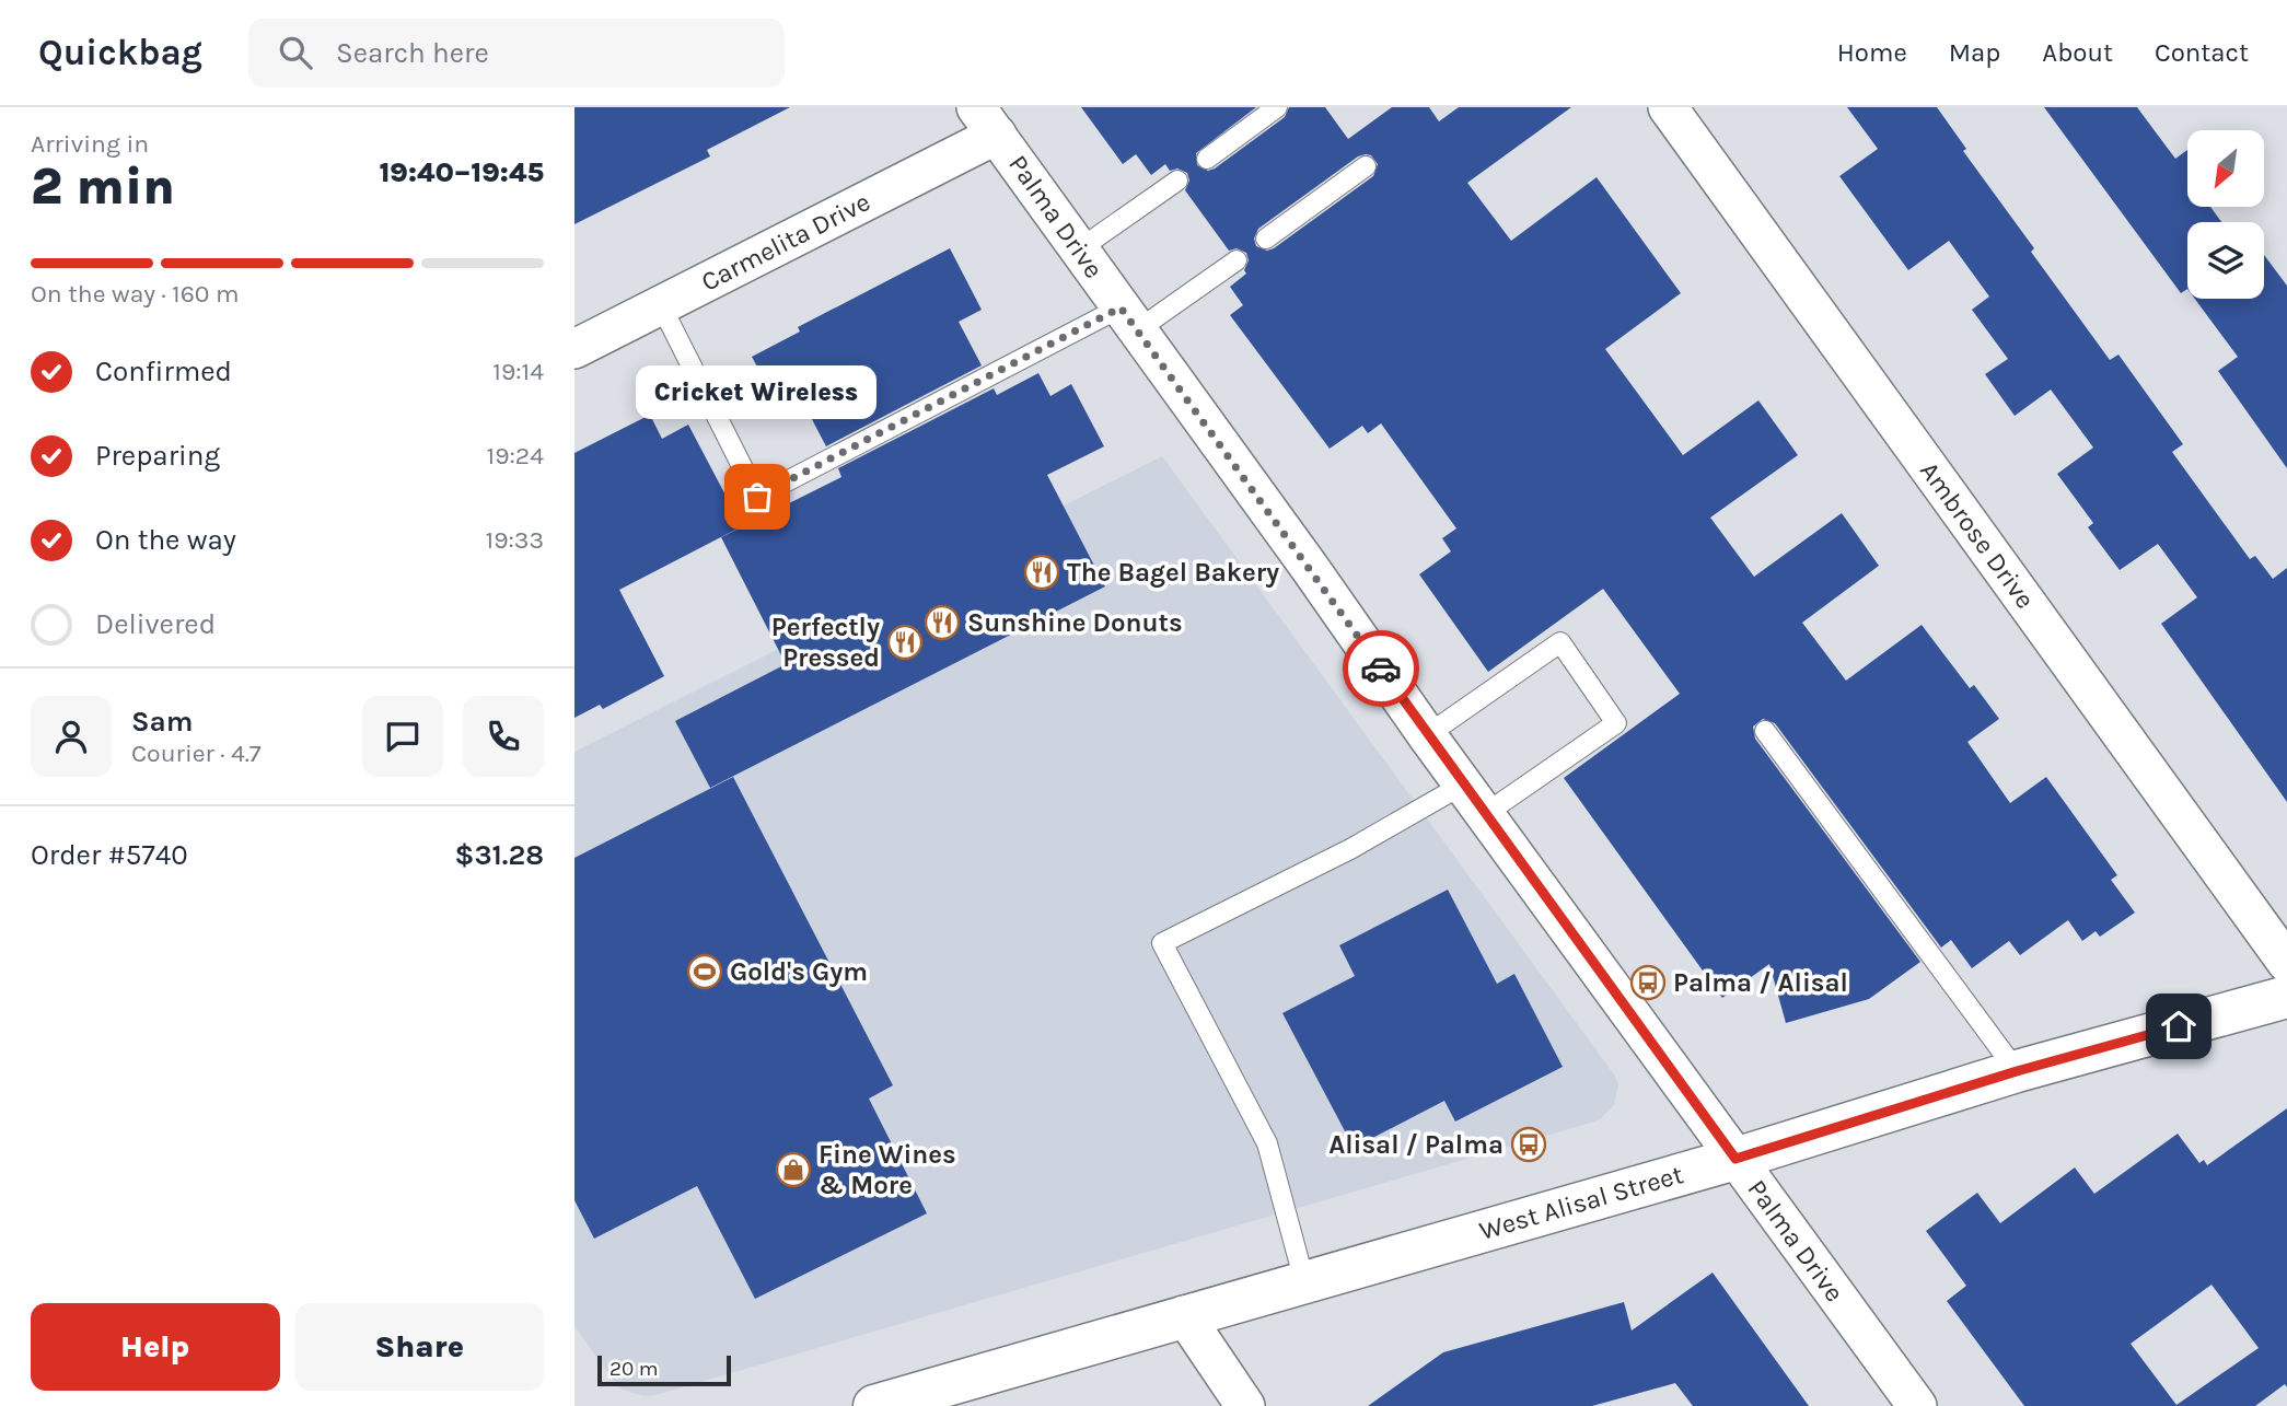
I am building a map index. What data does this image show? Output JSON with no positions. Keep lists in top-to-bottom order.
{
  "streets": {
    "main road": ["West Alisal Street"],
    "street": ["Palma Drive", "Carmelita Drive", "Ambrose Drive"]
  },
  "crossings": [
    ["Palma Drive", "Carmelita Drive"],
    ["Palma Drive", "West Alisal Street"]
  ],
  "places": {
    "other": ["Cricket Wireless"],
    "restaurant": ["The Bagel Bakery", "Sunshine Donuts", "Perfectly Pressed"],
    "sports": ["Gold's Gym"],
    "bus stop": ["Palma / Alisal", "Alisal / Palma"],
    "shop": ["Fine Wines & More"]
  },
  "scale_bar": "20 m",
  "north": "bottom left",
  "page": {
    "header": "Quickbag",
    "search": "Search here",
    "nav": [
      "Home",
      "Map",
      "About",
      "Contact"
    ],
    "heading": ["2 min", "Arriving in", "19:40–19:45"],
    "panel": [
      "Sam",
      "Courier · 4.7",
      "Order #5740",
      "$31.28"
    ],
    "bar": "On the way · 160 m",
    "list": [
      ["Confirmed", "19:14"],
      ["Preparing", "19:24"],
      ["On the way", "19:33"],
      "Delivered"
    ],
    "bubble": "Cricket Wireless",
    "buttons": ["Help", "Share"],
    "scale": "20 m"
  }
}
